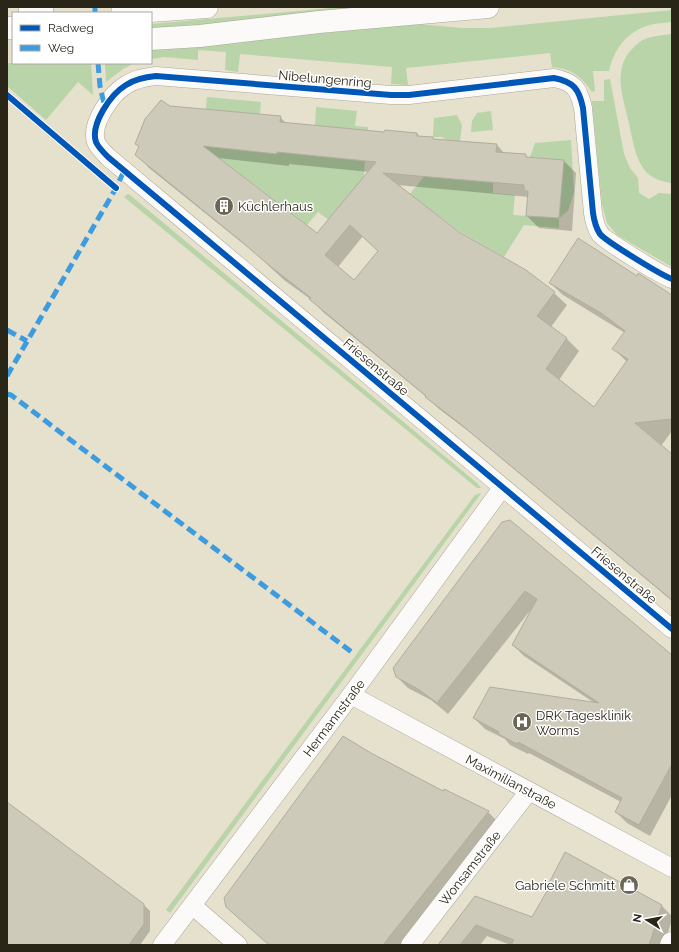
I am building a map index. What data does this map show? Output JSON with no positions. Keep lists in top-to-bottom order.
{
  "streets": {
    "street": [
      "Nibelungenring",
      "Friesenstraße",
      "Hermannstraße",
      "Maximilianstraße",
      "Wonsamstraße"
    ]
  },
  "crossings": [
    ["Nibelungenring", "Friesenstraße"],
    ["Friesenstraße", "Hermannstraße"],
    ["Hermannstraße", "Maximilianstraße"],
    ["Maximilianstraße", "Wonsamstraße"]
  ],
  "places": {
    "building": ["Küchlerhaus"],
    "hospital": ["DRK Tagesklinik Worms"],
    "shop": ["Gabriele Schmitt"]
  },
  "legend": ["Radweg", "Weg"],
  "north": "left"
}
